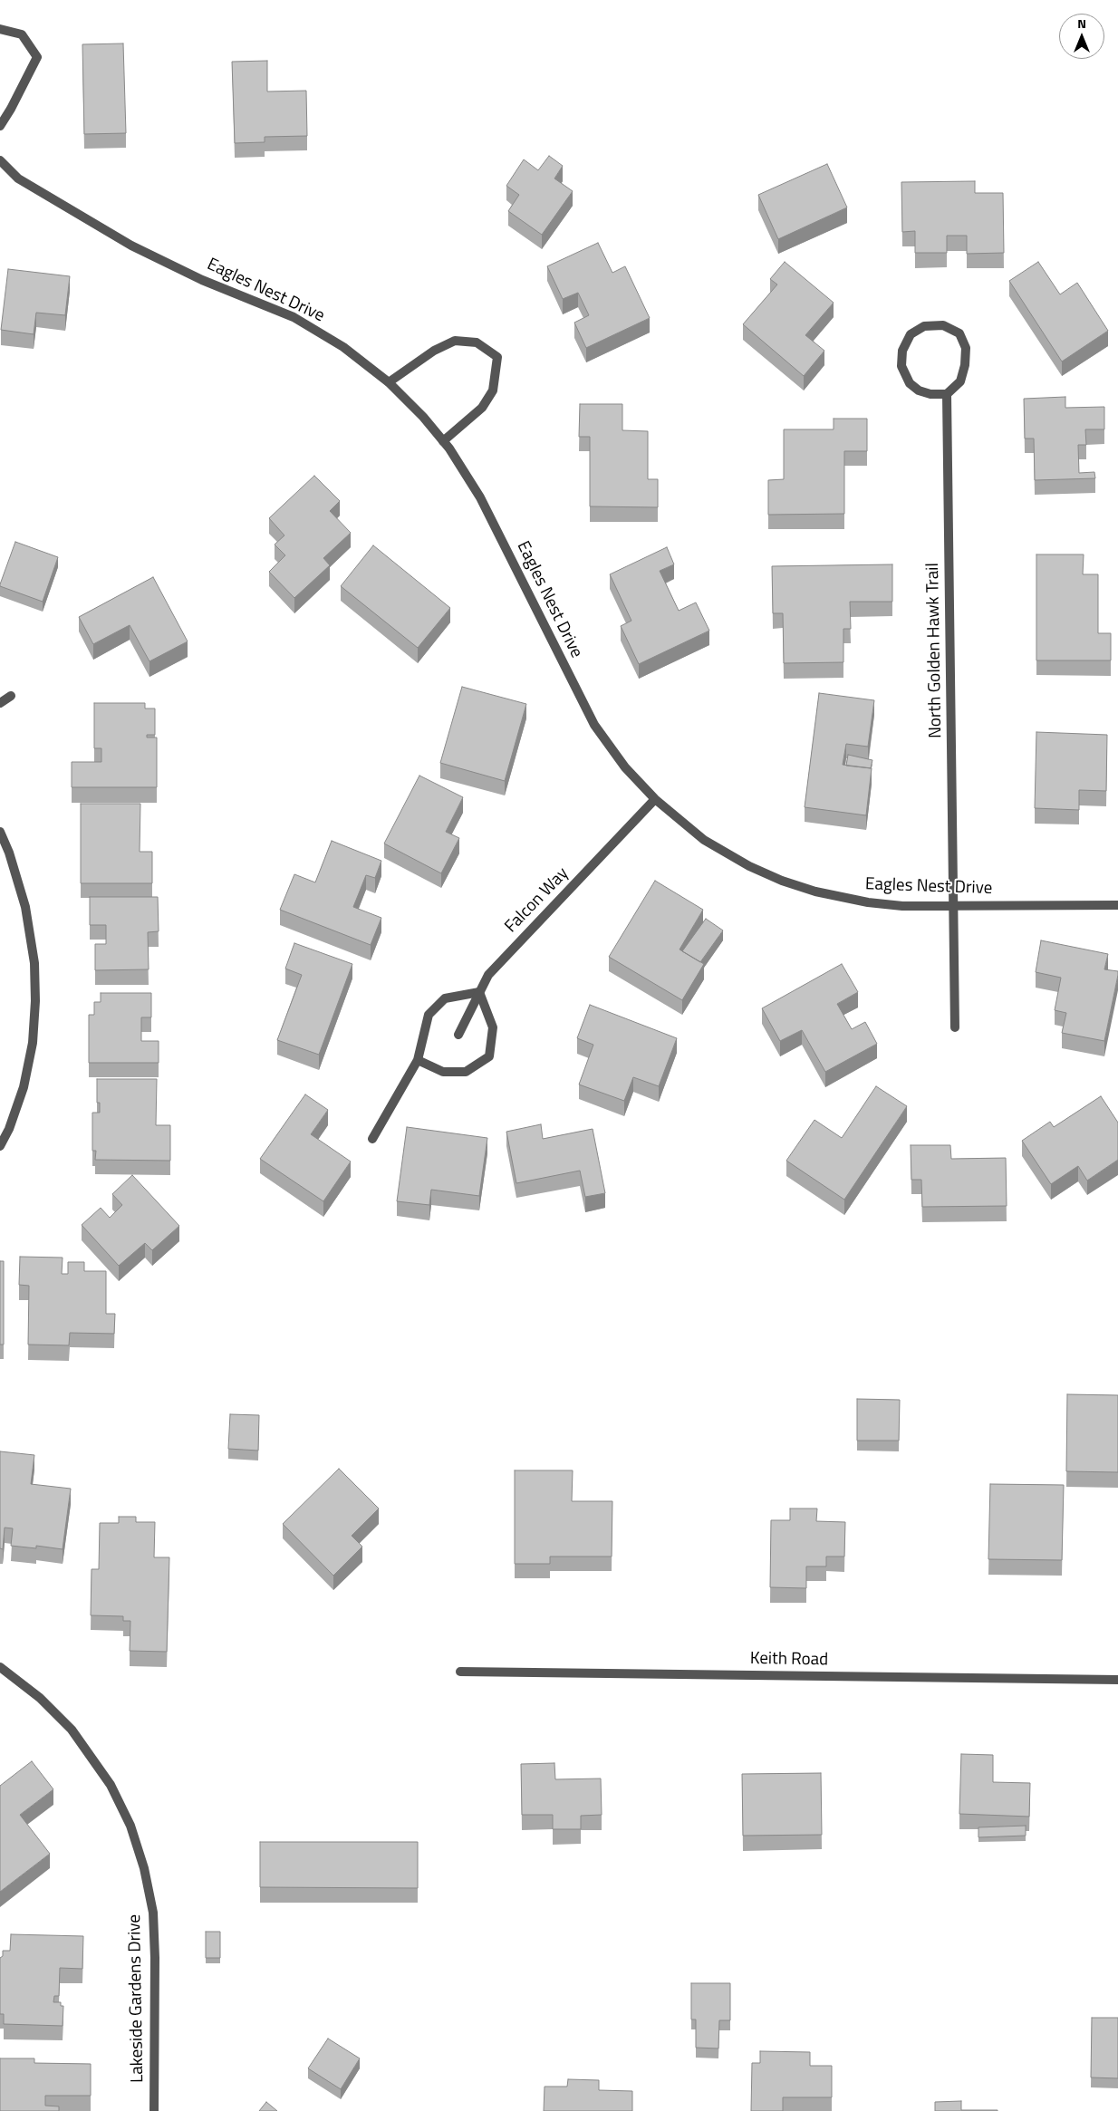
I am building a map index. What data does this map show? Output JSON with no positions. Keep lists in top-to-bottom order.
{
  "streets": {
    "street": [
      "Eagles Nest Drive",
      "North Golden Hawk Trail",
      "Falcon Way",
      "Keith Road",
      "Lakeside Gardens Drive"
    ]
  },
  "crossings": [
    ["Eagles Nest Drive", "North Golden Hawk Trail"],
    ["Eagles Nest Drive", "Falcon Way"]
  ],
  "north": "top"
}
